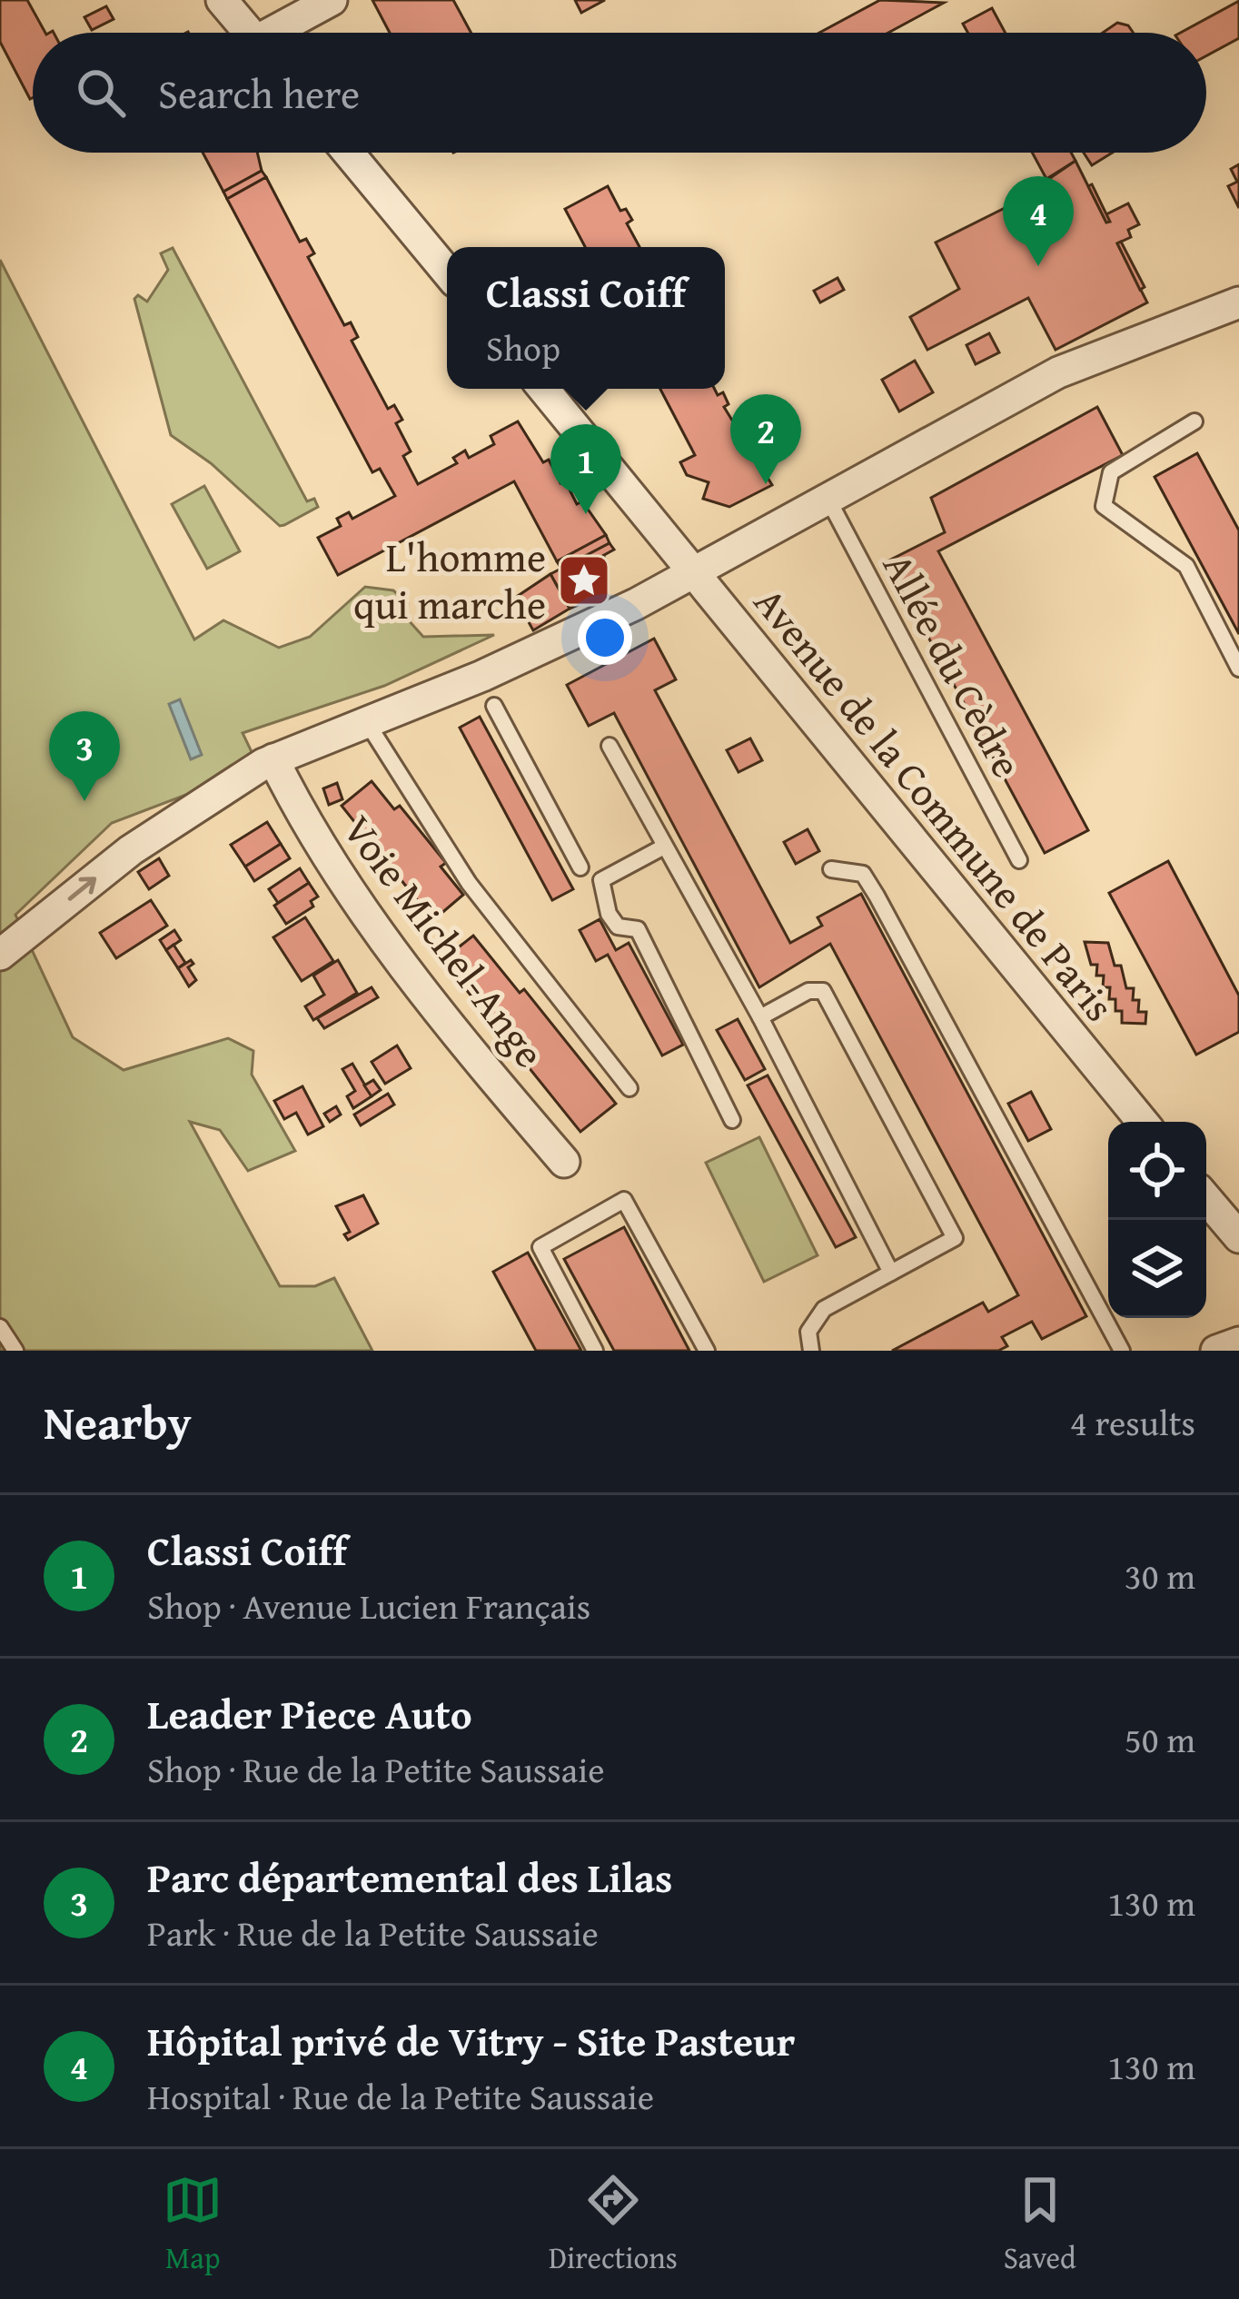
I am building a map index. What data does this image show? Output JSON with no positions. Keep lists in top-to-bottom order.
{
  "streets": {
    "street": ["Avenue de la Commune de Paris", "Voie Michel-Ange"],
    "lane": ["Allée du Cèdre"]
  },
  "places": {
    "place": ["L'homme qui marche"]
  },
  "page": {
    "search": "Search here",
    "pins": [
      "4",
      "2",
      "1",
      "3"
    ],
    "popup": ["Classi Coiff", "Shop"],
    "heading": ["Nearby", "4 results"],
    "list": [
      {
        "mark": "1",
        "name": "Classi Coiff",
        "note": "Shop · Avenue Lucien Français",
        "value": "30 m"
      },
      {
        "mark": "2",
        "name": "Leader Piece Auto",
        "note": "Shop · Rue de la Petite Saussaie",
        "value": "50 m"
      },
      {
        "mark": "3",
        "name": "Parc départemental des Lilas",
        "note": "Park · Rue de la Petite Saussaie",
        "value": "130 m"
      },
      {
        "mark": "4",
        "name": "Hôpital privé de Vitry - Site Pasteur",
        "note": "Hospital · Rue de la Petite Saussaie",
        "value": "130 m"
      }
    ],
    "nav": ["Map", "Directions", "Saved"]
  }
}
